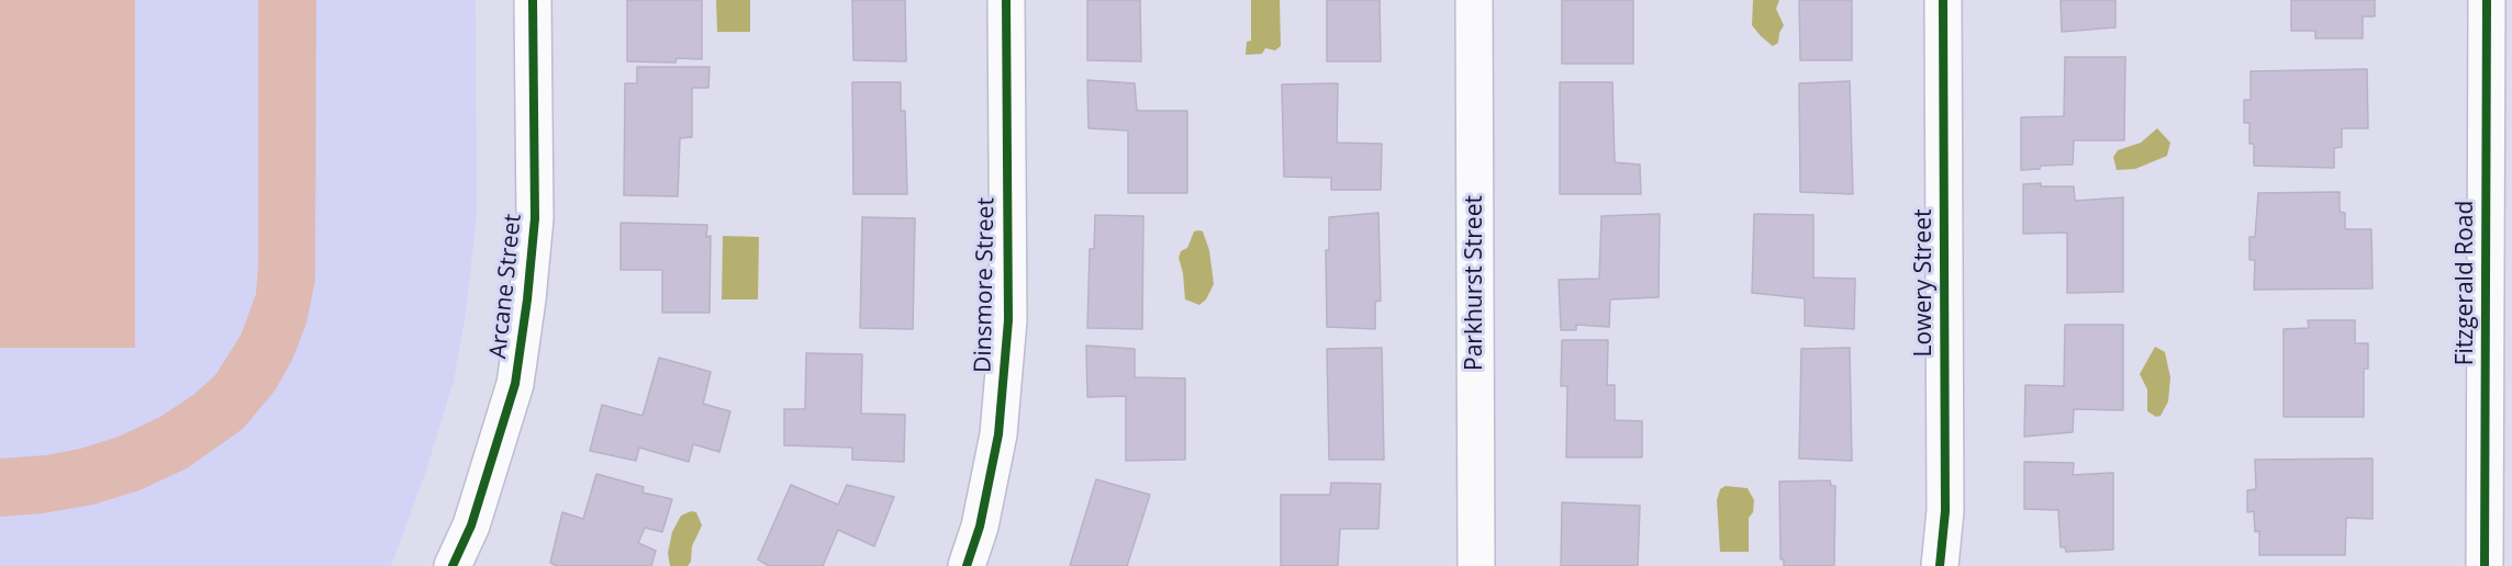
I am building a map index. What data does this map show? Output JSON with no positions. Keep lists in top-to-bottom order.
{
  "streets": {
    "street": [
      "Parkhurst Street",
      "Lowery Street",
      "Fitzgerald Road",
      "Dinsmore Street",
      "Arcane Street"
    ]
  }
}
